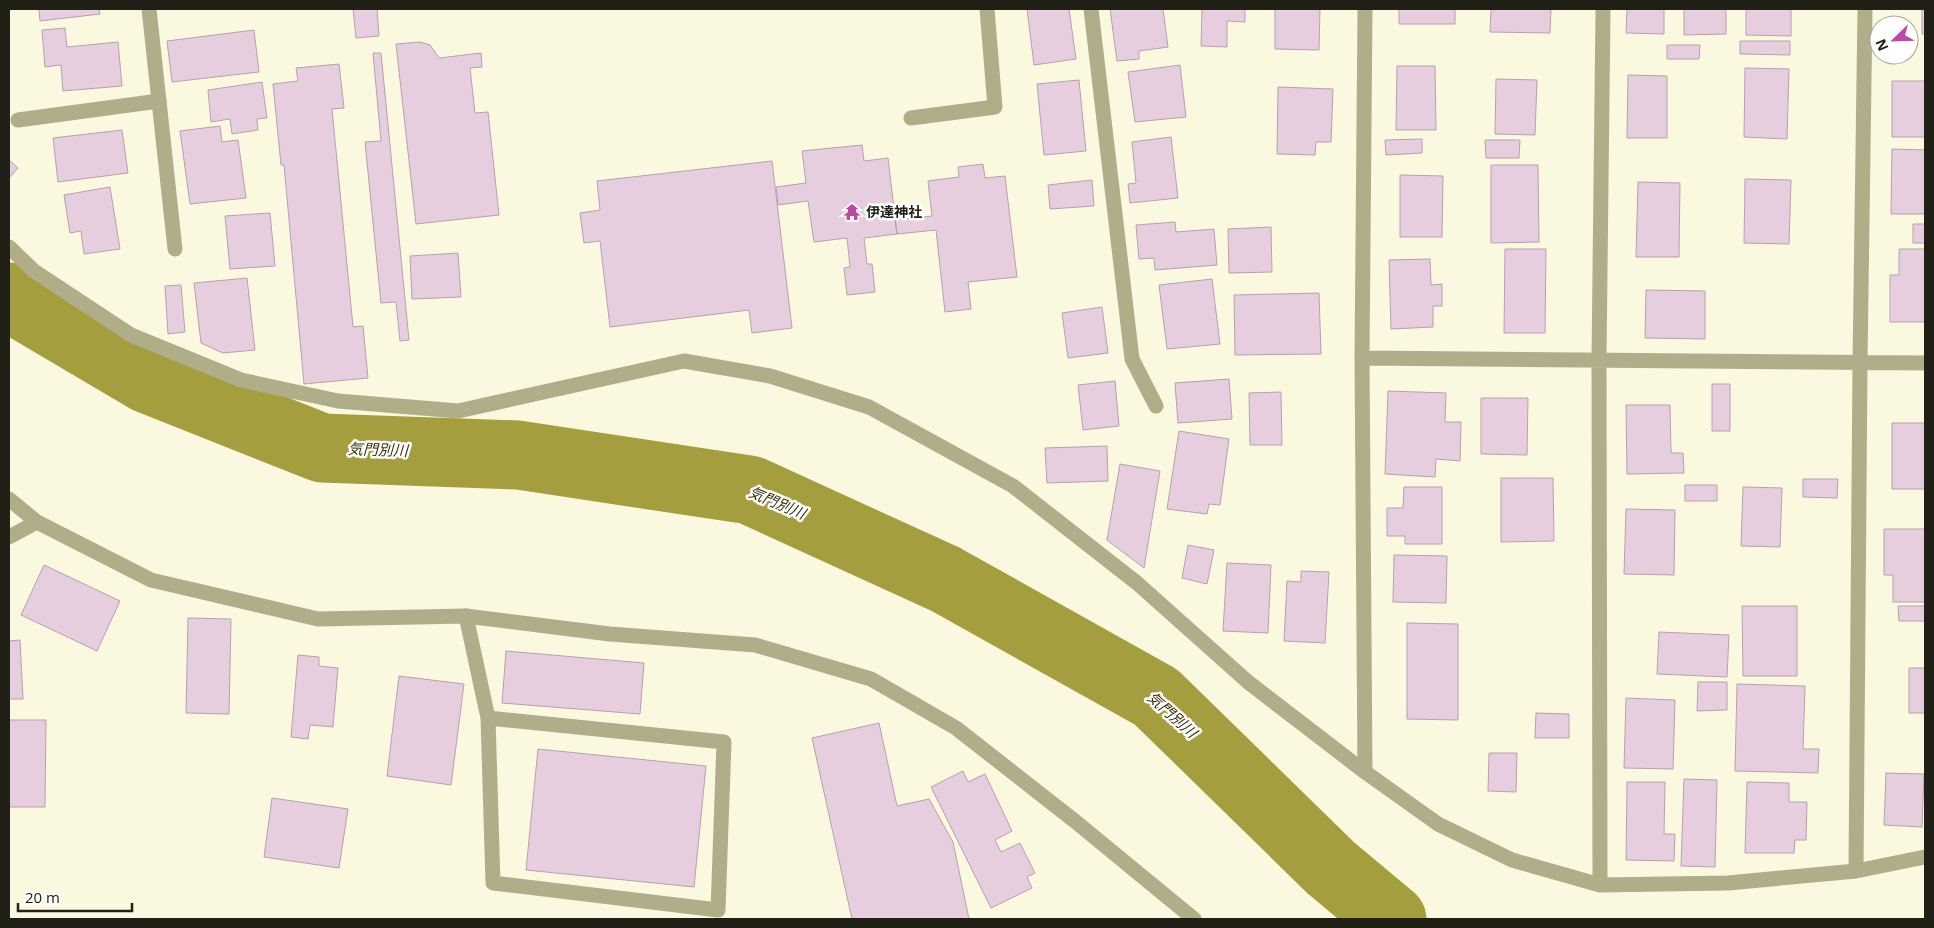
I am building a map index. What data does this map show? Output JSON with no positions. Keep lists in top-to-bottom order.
{
  "water": ["気門別川"],
  "places": {
    "temple": ["伊達神社"]
  },
  "scale_bar": "20 m",
  "north": "bottom left"
}
